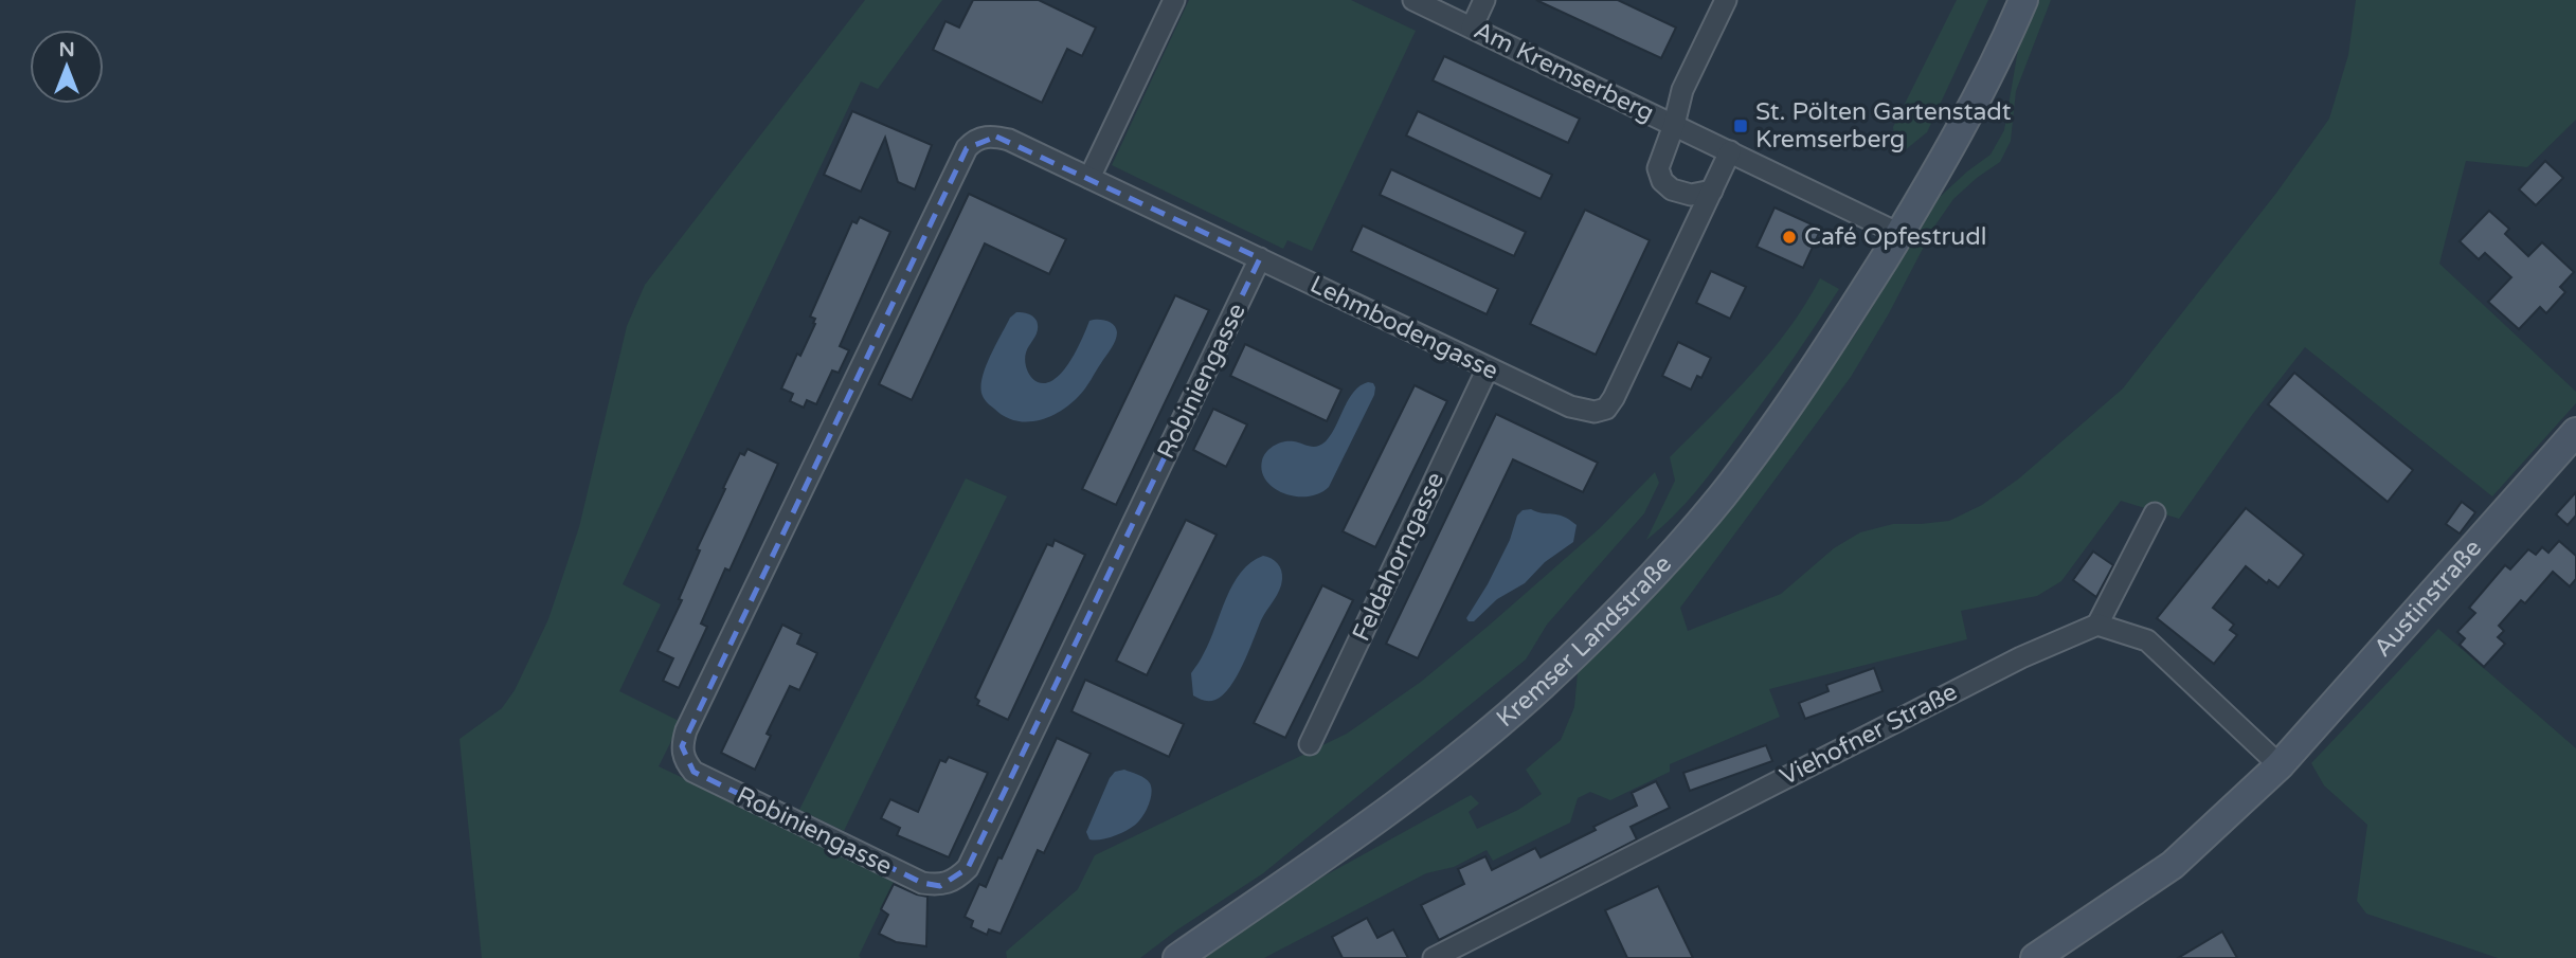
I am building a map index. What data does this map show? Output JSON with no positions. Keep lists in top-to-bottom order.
{
  "streets": {
    "main road": ["Austinstraße", "Kremser Landstraße"],
    "street": [
      "Am Kremserberg",
      "Lehmbodengasse",
      "Robiniengasse",
      "Feldahorngasse",
      "Viehofner Straße"
    ]
  },
  "crossings": [
    ["Am Kremserberg", "Lehmbodengasse"],
    ["Am Kremserberg", "Kremser Landstraße"],
    ["Lehmbodengasse", "Robiniengasse"],
    ["Lehmbodengasse", "Feldahorngasse"]
  ],
  "places": {
    "transit": ["St. Pölten Gartenstadt Kremserberg"],
    "other": ["Café Opfestrudl"]
  },
  "north": "top"
}
